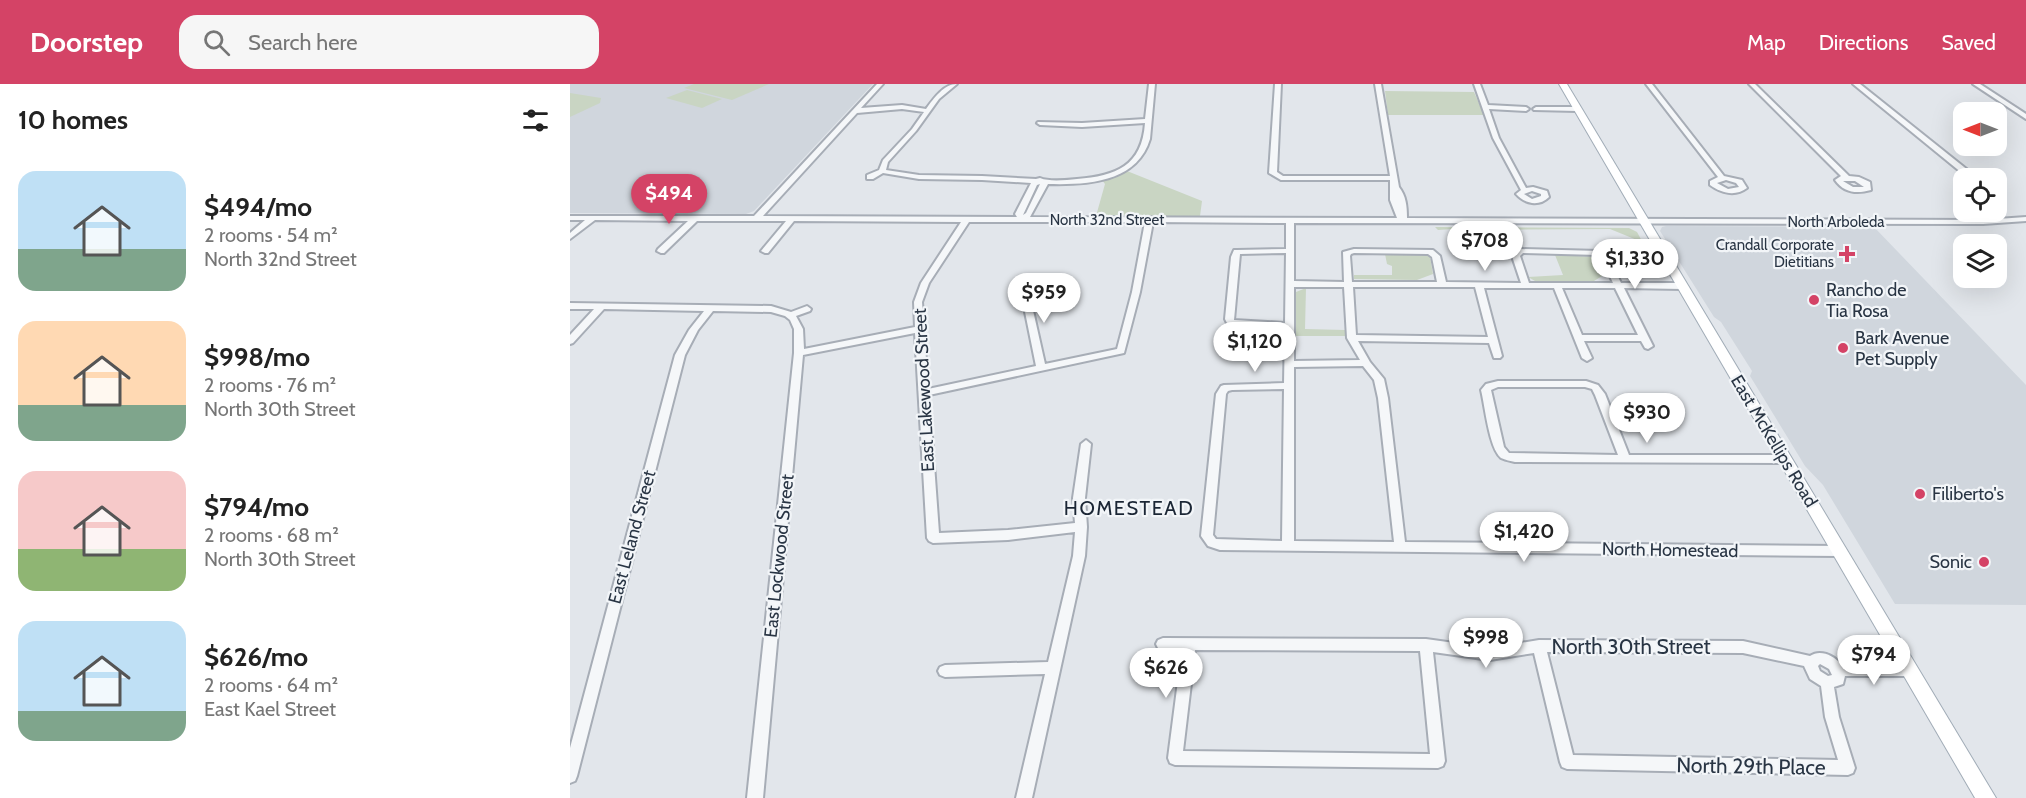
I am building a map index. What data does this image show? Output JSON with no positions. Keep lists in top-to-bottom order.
{
  "streets": {
    "main road": ["East McKellips Road"],
    "street": [
      "North 32nd Street",
      "North Arboleda",
      "East Lakewood Street",
      "East Leland Street",
      "North Homestead",
      "East Lockwood Street",
      "North 30th Street",
      "North 29th Place"
    ]
  },
  "crossings": [
    ["North 32nd Street", "North Arboleda"],
    ["North 32nd Street", "East Lakewood Street"],
    ["North 32nd Street", "East McKellips Road"],
    ["North Arboleda", "East McKellips Road"],
    ["East McKellips Road", "North Homestead"],
    ["North 30th Street", "North 29th Place"]
  ],
  "districts": ["HOMESTEAD"],
  "places": {
    "health": ["Crandall Corporate Dietitians"],
    "other": [
      "Rancho de Tia Rosa",
      "Bark Avenue Pet Supply",
      "Filiberto's",
      "Sonic"
    ]
  },
  "north": "left",
  "page": {
    "header": "Doorstep",
    "search": "Search here",
    "nav": ["Map", "Directions", "Saved"],
    "heading": "10 homes",
    "list": [
      {
        "name": "$494/mo",
        "note": "2 rooms · 54 m² · North 32nd Street"
      },
      {
        "name": "$998/mo",
        "note": "2 rooms · 76 m² · North 30th Street"
      },
      {
        "name": "$794/mo",
        "note": "2 rooms · 68 m² · North 30th Street"
      },
      {
        "name": "$626/mo",
        "note": "2 rooms · 64 m² · East Kael Street"
      }
    ],
    "price": [
      "$494",
      "$708",
      "$1,330",
      "$959",
      "$1,120",
      "$930",
      "$1,420",
      "$998",
      "$794",
      "$626"
    ]
  }
}
